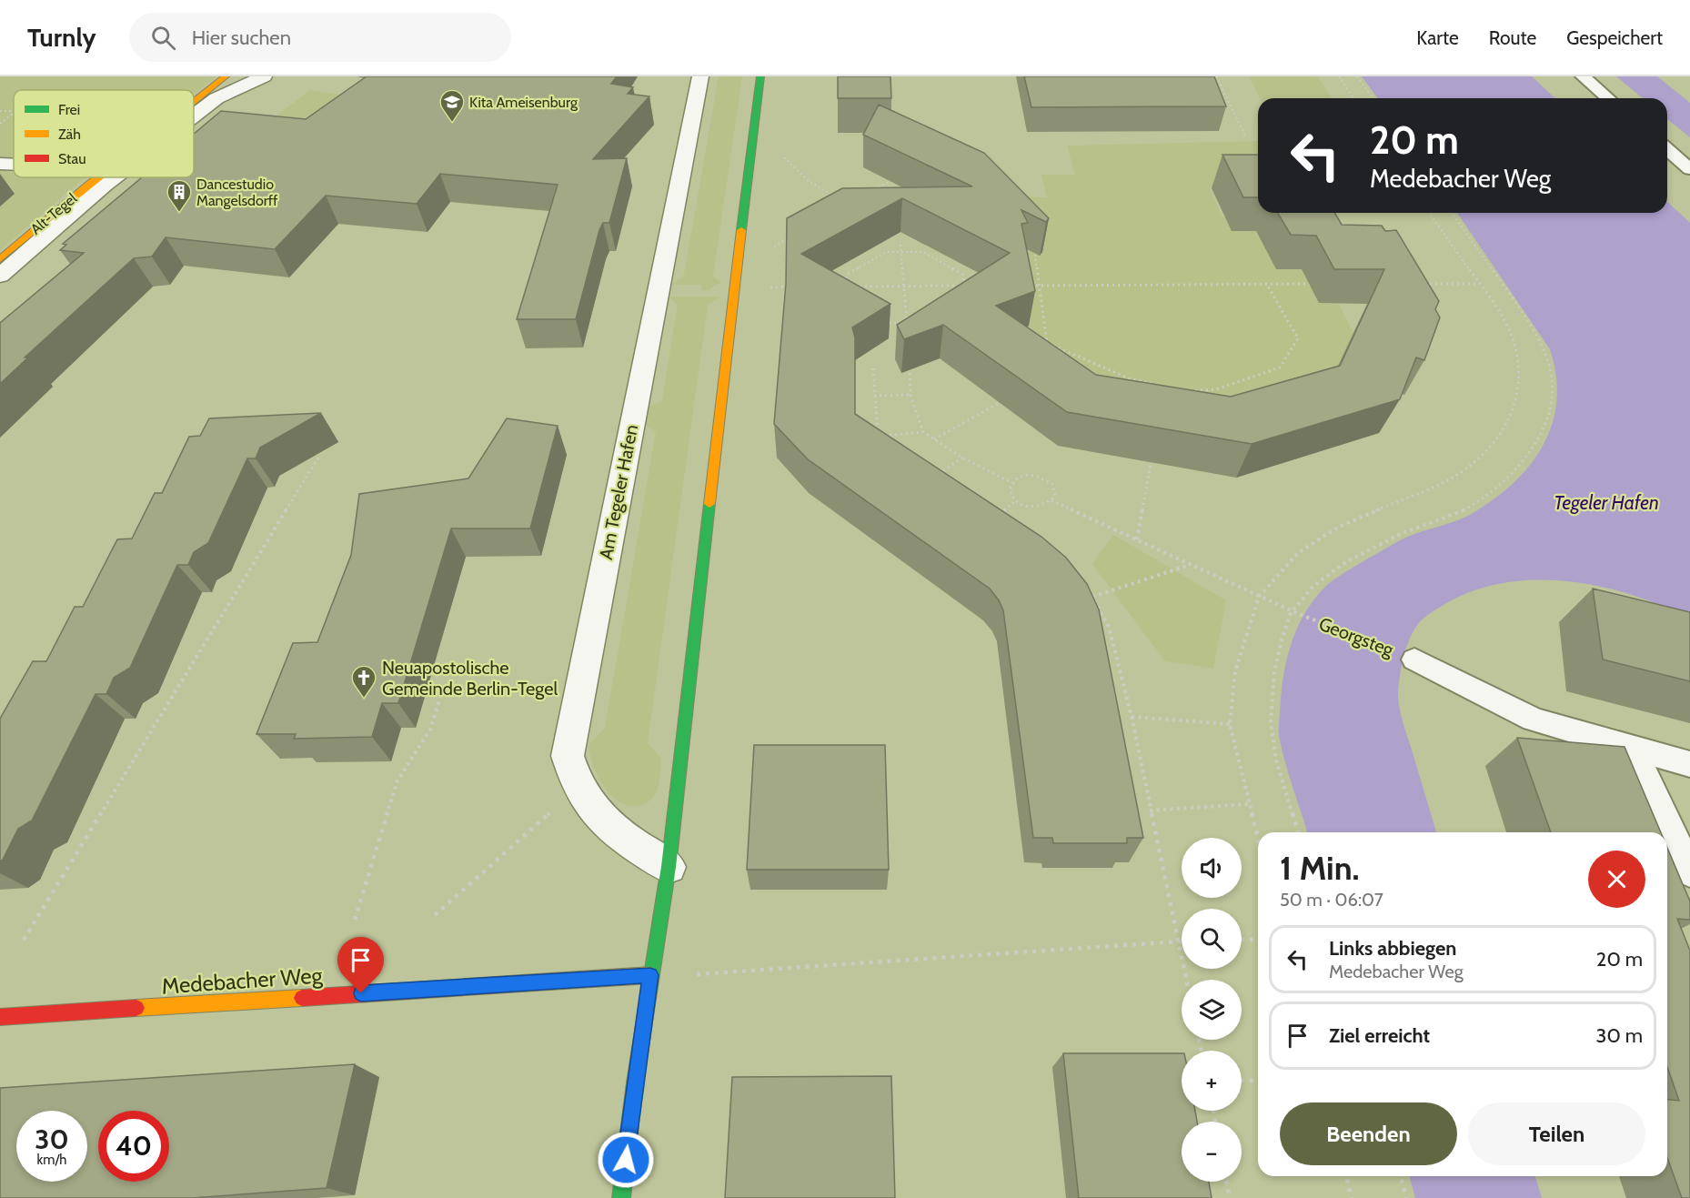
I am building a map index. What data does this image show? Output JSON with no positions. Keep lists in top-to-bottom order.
{
  "streets": {
    "street": ["Alt-Tegel", "Am Tegeler Hafen", "Medebacher Weg"],
    "path": ["Georgsteg"]
  },
  "water": ["Tegeler Hafen"],
  "places": {
    "school or university": ["Kita Ameisenburg"],
    "building": ["Dancestudio Mangelsdorff"],
    "church": ["Neuapostolische Gemeinde Berlin-Tegel"]
  },
  "legend": ["Frei", "Zäh", "Stau"],
  "page": {
    "header": "Turnly",
    "search": "Hier suchen",
    "nav": ["Karte", "Route", "Gespeichert"],
    "turn": ["20 m", "Medebacher Weg"],
    "heading": ["1 Min.", "50 m · 06:07"],
    "map_buttons": ["+", "−"],
    "list": [
      {
        "name": "Links abbiegen",
        "note": "Medebacher Weg",
        "value": "20 m"
      },
      {
        "name": "Ziel erreicht",
        "value": "30 m"
      }
    ],
    "buttons": ["Beenden", "Teilen"],
    "speed": "30 km/h",
    "limit": "40"
  }
}
